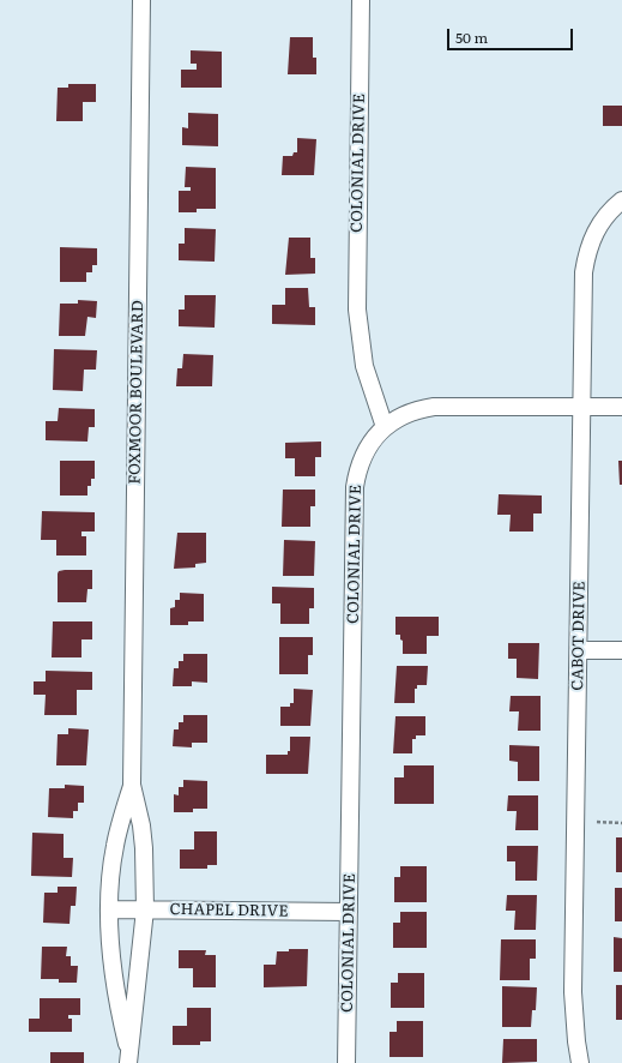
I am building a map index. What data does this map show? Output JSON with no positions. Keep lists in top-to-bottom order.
{
  "streets": {
    "street": [
      "COLONIAL DRIVE",
      "FOXMOOR BOULEVARD",
      "CABOT DRIVE",
      "CHAPEL DRIVE"
    ]
  },
  "crossings": [
    ["COLONIAL DRIVE", "CHAPEL DRIVE"],
    ["FOXMOOR BOULEVARD", "CHAPEL DRIVE"]
  ],
  "scale_bar": "50 m"
}
